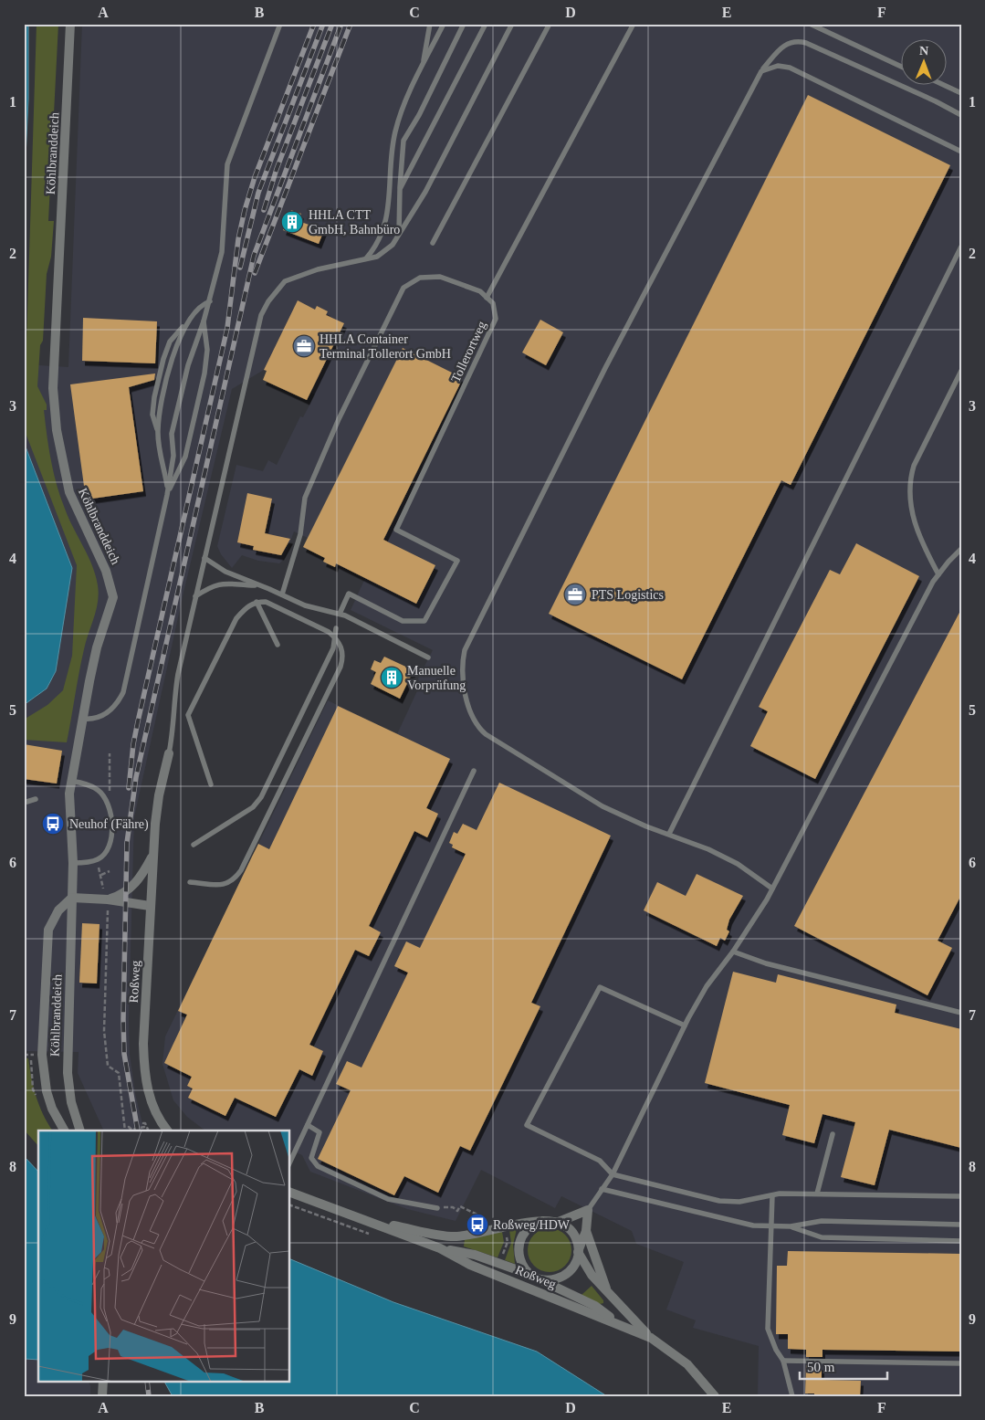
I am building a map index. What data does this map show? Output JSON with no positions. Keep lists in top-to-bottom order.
{
  "streets": {
    "street": ["Köhlbranddeich", "Roßweg"],
    "lane": ["Tollerortweg"]
  },
  "places": {
    "building": ["HHLA CTT GmbH, Bahnbüro", "Manuelle Vorprüfung"],
    "office": ["HHLA Container Terminal Tollerort GmbH", "PTS Logistics"],
    "bus stop": ["Neuhof (Fähre)", "Roßweg/HDW"]
  },
  "scale_bar": "50 m",
  "north": "top",
  "grid": {
    "columns": [
      "A",
      "B",
      "C",
      "D",
      "E",
      "F"
    ],
    "rows": [
      "1",
      "2",
      "3",
      "4",
      "5",
      "6",
      "7",
      "8",
      "9"
    ]
  }
}
